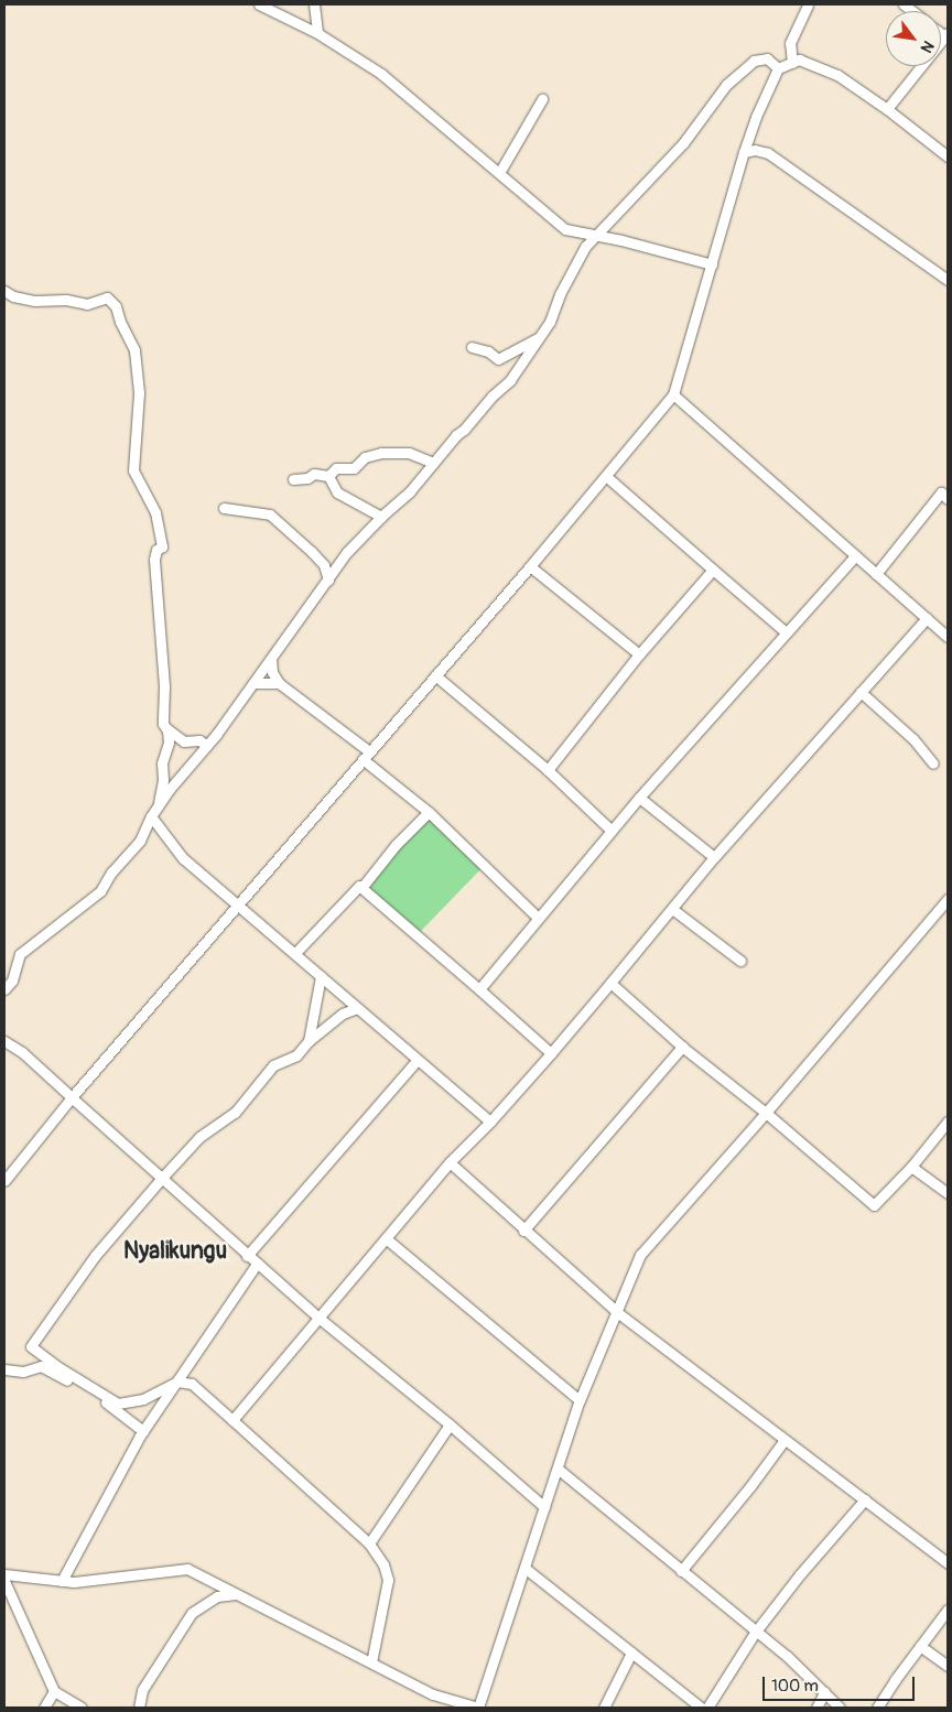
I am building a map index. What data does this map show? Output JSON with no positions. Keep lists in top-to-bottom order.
{
  "districts": ["Nyalikungu"],
  "scale_bar": "100 m",
  "north": "bottom right"
}
